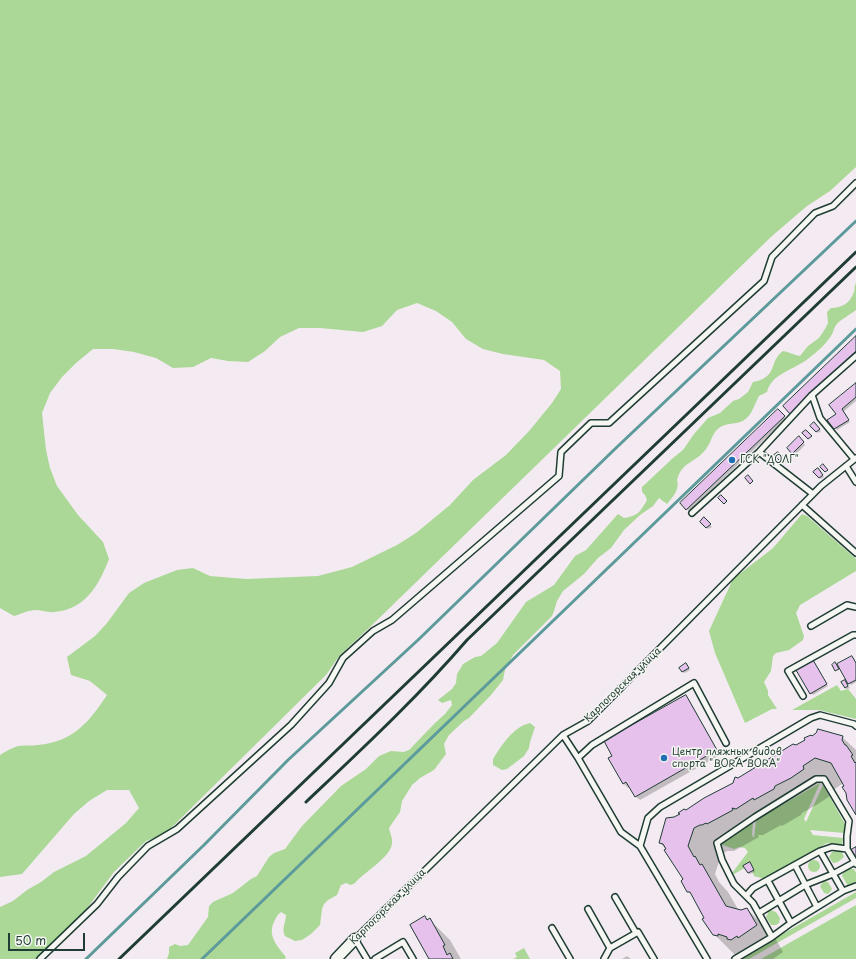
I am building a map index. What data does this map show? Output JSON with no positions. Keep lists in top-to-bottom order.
{
  "streets": {
    "street": ["Карпогорская улица"]
  },
  "places": ["ГСК \"ДОЛГ\"", "Центр пляжных видов спорта \"BORA BORA\""],
  "scale_bar": "50 m"
}
